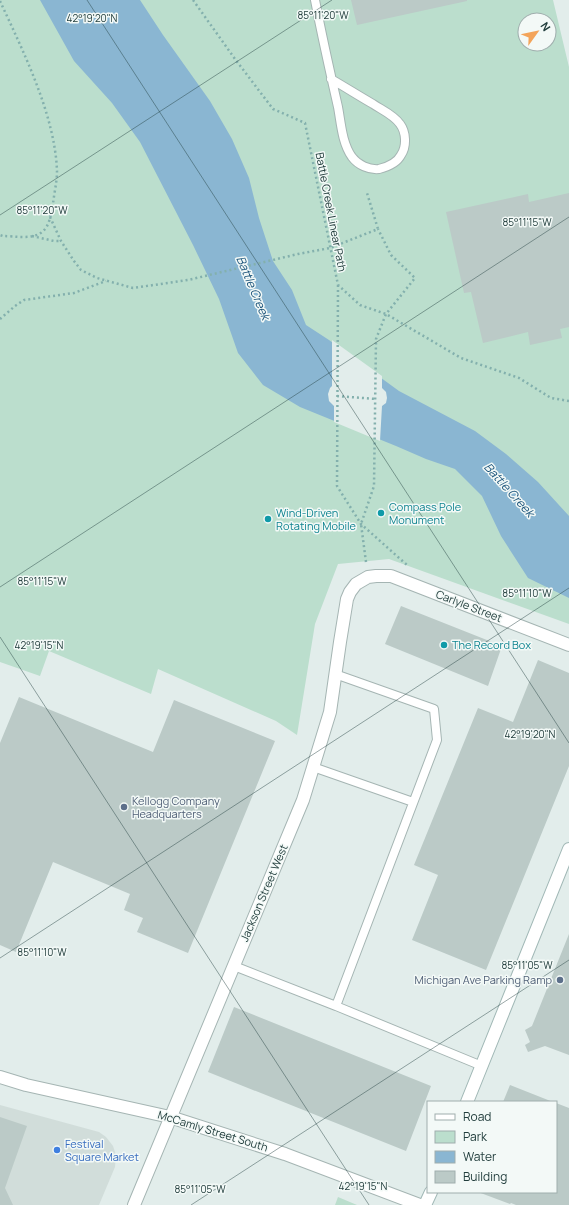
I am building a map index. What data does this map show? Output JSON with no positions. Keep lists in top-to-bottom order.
{
  "streets": {
    "street": ["Carlyle Street", "Jackson Street West", "McCamly Street South"],
    "path": ["Battle Creek Linear Path"]
  },
  "crossings": [
    ["Carlyle Street", "Jackson Street West"],
    ["Jackson Street West", "McCamly Street South"]
  ],
  "water": ["Battle Creek"],
  "places": [
    "Compass Pole Monument",
    "Wind-Driven Rotating Mobile",
    "The Record Box",
    "Kellogg Company Headquarters",
    "Michigan Ave Parking Ramp",
    "Festival Square Market"
  ],
  "legend": [
    "Road",
    "Park",
    "Water",
    "Building"
  ],
  "north": "top right",
  "coordinates": [
    "85°11'20\"W",
    "42°19'20\"N",
    "85°11'15\"W",
    "85°11'10\"W",
    "42°19'15\"N",
    "85°11'05\"W"
  ]
}
